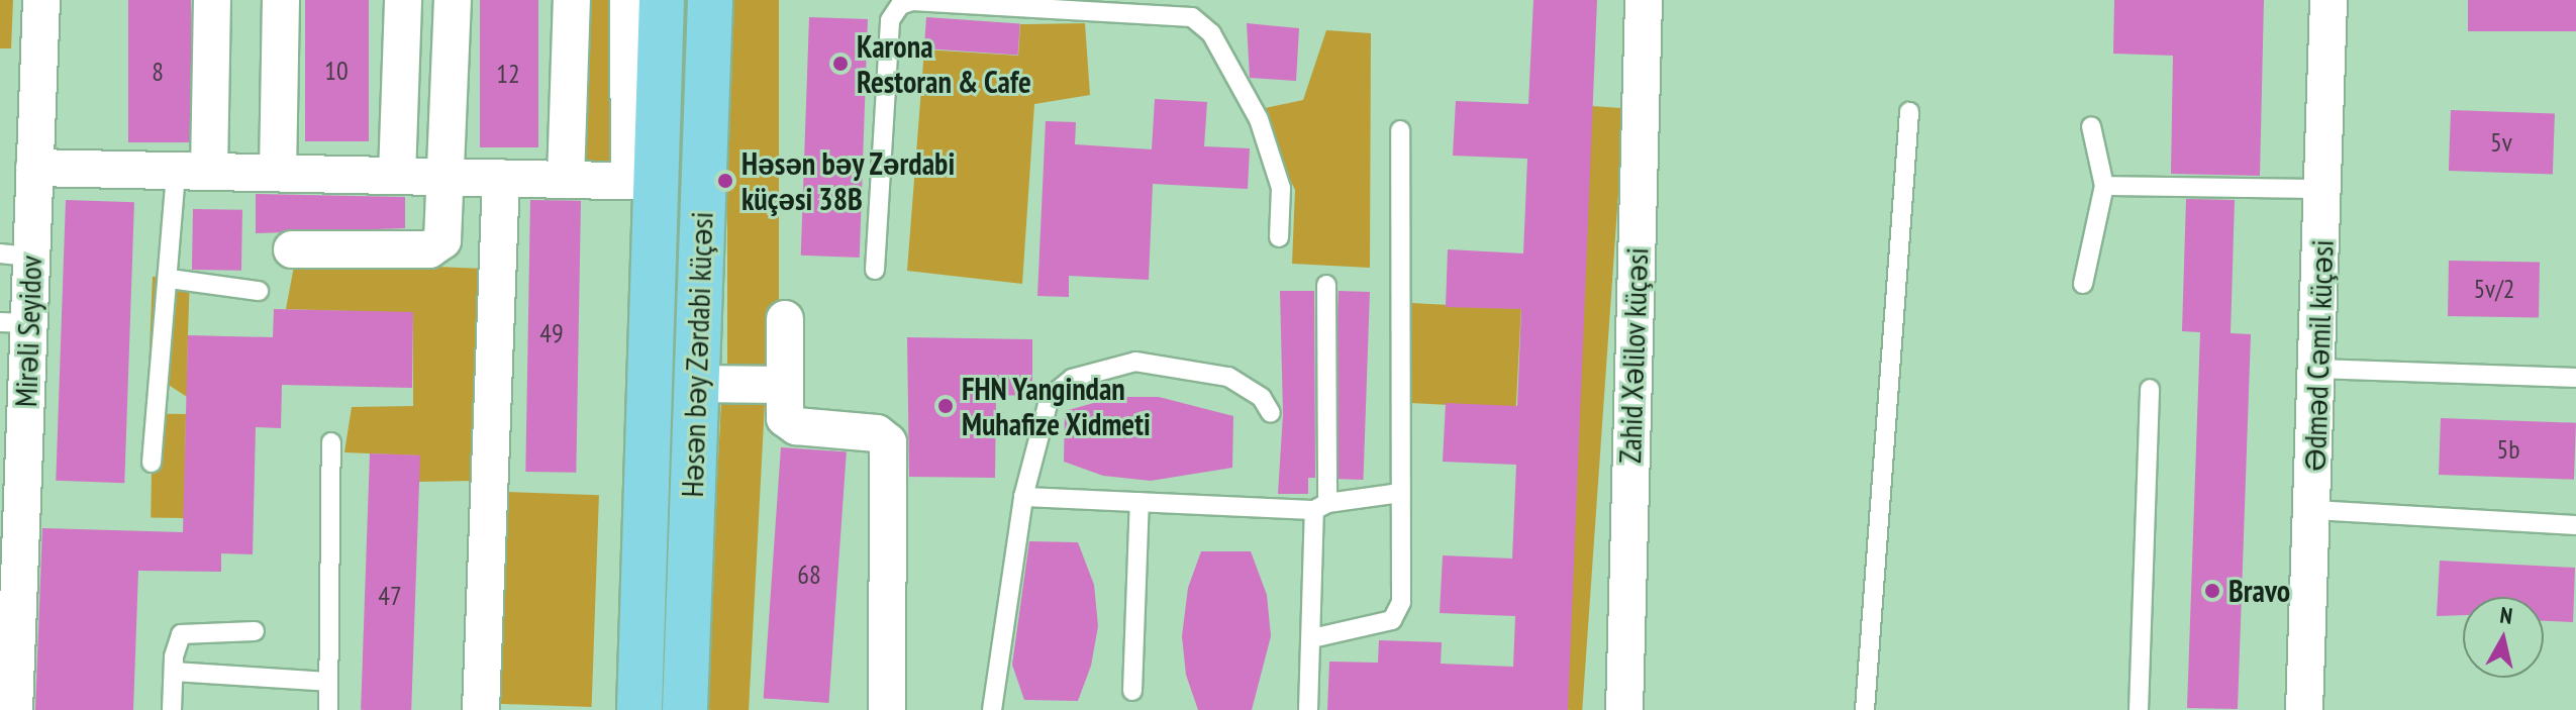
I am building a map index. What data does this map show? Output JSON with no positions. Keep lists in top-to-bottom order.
{
  "streets": {
    "main road": ["Həsən bəy Zərdabi küçəsi"],
    "street": ["Mirəli Seyidov", "Zahid Xəlilov küçəsi", "Ədməd Cəmil küçəsi"]
  },
  "places": [
    "Karona Restoran & Cafe",
    "Həsən bəy Zərdabi küçəsi 38B",
    "FHN Yangindan Muhafize Xidmeti",
    "Bravo"
  ],
  "house_numbers": [
    "10",
    "8",
    "12",
    "5v",
    "5v/2",
    "49",
    "5b",
    "68",
    "47"
  ],
  "north": "top"
}
